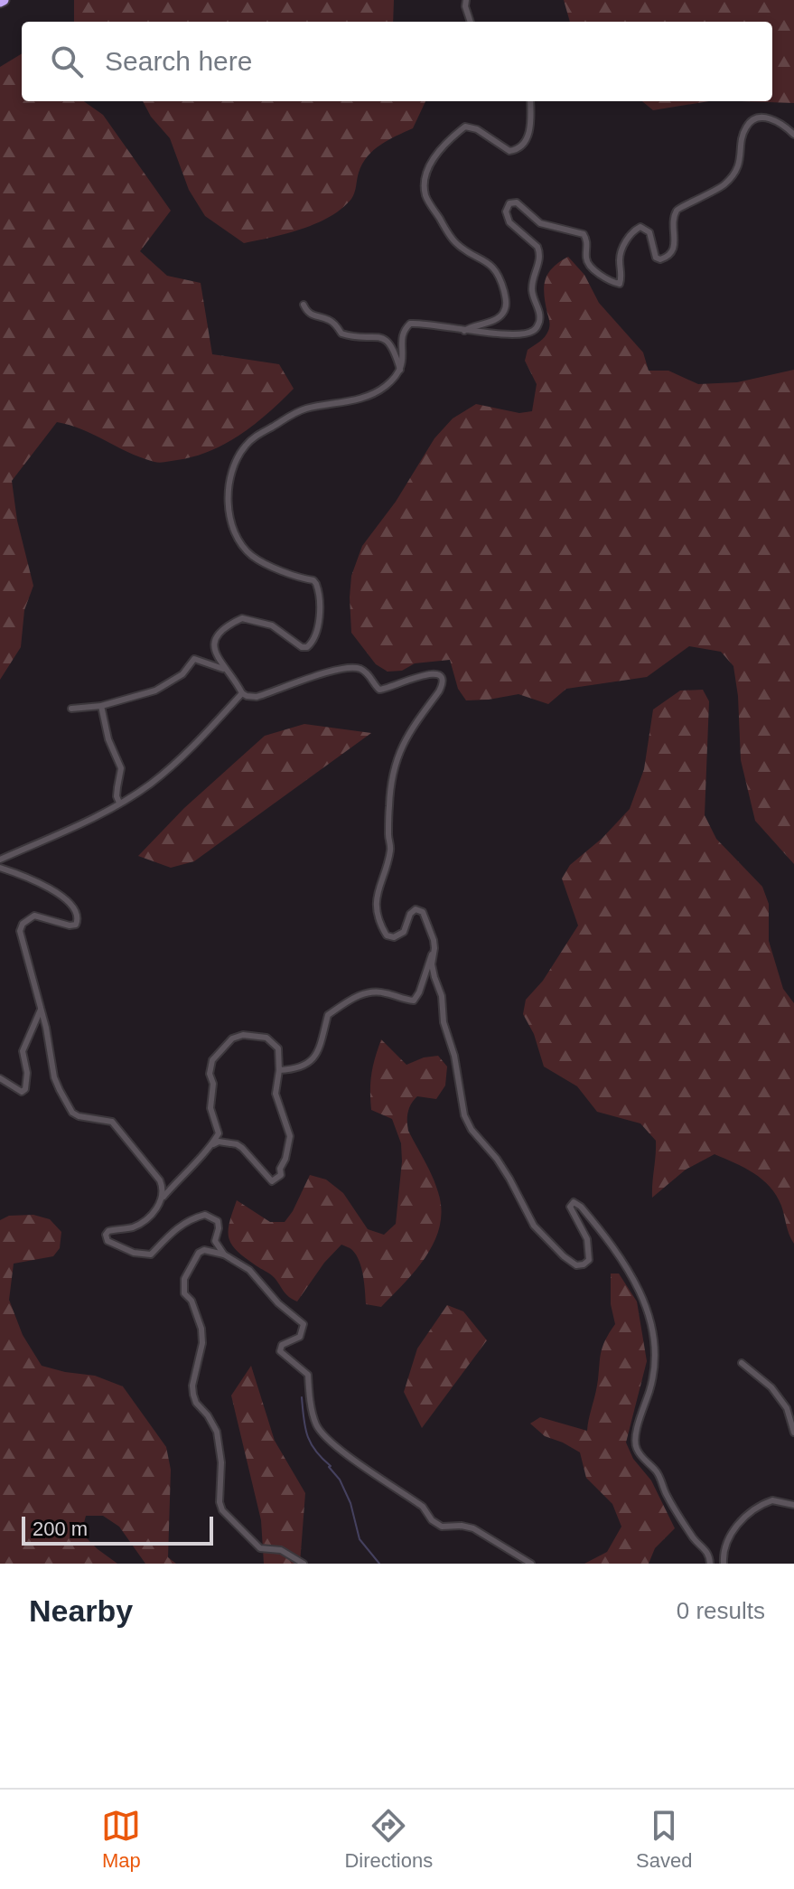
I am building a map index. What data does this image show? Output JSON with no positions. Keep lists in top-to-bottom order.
{
  "scale_bar": "200 m",
  "page": {
    "search": "Search here",
    "scale": "200 m",
    "heading": ["Nearby", "0 results"],
    "nav": ["Map", "Directions", "Saved"]
  }
}
